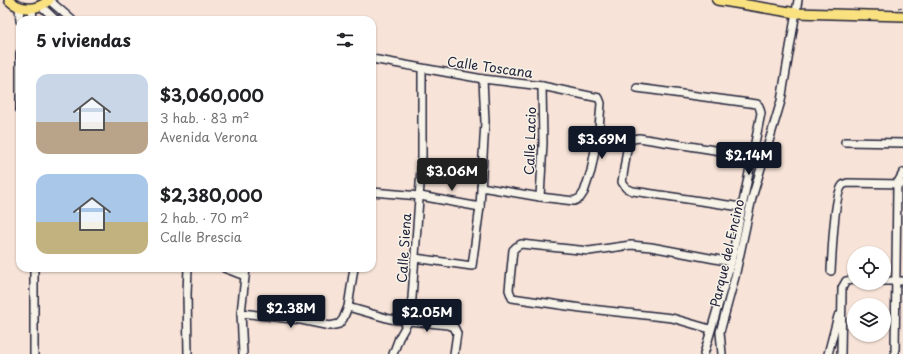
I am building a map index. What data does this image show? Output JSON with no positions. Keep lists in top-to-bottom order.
{
  "streets": {
    "street": [
      "Calle Toscana",
      "Calle Lacio",
      "Calle Siena",
      "Parque del Encino"
    ]
  },
  "crossings": [
    ["Calle Toscana", "Calle Lacio"],
    ["Calle Toscana", "Calle Siena"]
  ],
  "page": {
    "heading": "5 viviendas",
    "list": [
      {
        "name": "$3,060,000",
        "note": "3 hab. · 83 m² · Avenida Verona"
      },
      {
        "name": "$2,380,000",
        "note": "2 hab. · 70 m² · Calle Brescia"
      }
    ],
    "price": [
      "$3.69M",
      "$2.14M",
      "$3.06M",
      "$2.38M",
      "$2.05M"
    ]
  }
}
